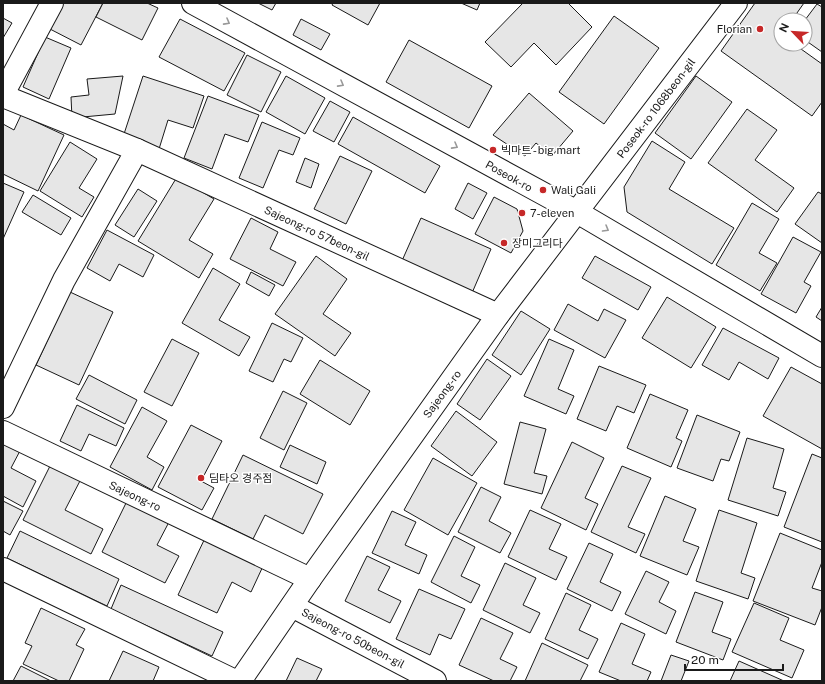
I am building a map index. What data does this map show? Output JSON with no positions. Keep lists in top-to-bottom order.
{
  "streets": {
    "street": [
      "Poseok-ro 1068beon-gil",
      "Poseok-ro",
      "Sajeong-ro 57beon-gil",
      "Sajeong-ro",
      "Sajeong-ro 50beon-gil"
    ]
  },
  "crossings": [
    ["Poseok-ro 1068beon-gil", "Poseok-ro"],
    ["Poseok-ro 1068beon-gil", "Sajeong-ro"],
    ["Poseok-ro", "Sajeong-ro"],
    ["Sajeong-ro 57beon-gil", "Sajeong-ro"],
    ["Sajeong-ro", "Sajeong-ro 50beon-gil"]
  ],
  "one_way": ["Poseok-ro"],
  "places": [
    "Florian",
    "빅마트 - big mart",
    "Wali Gali",
    "7-eleven",
    "장미그리다",
    "딤타오 경주점"
  ],
  "scale_bar": "20 m",
  "north": "top left"
}
